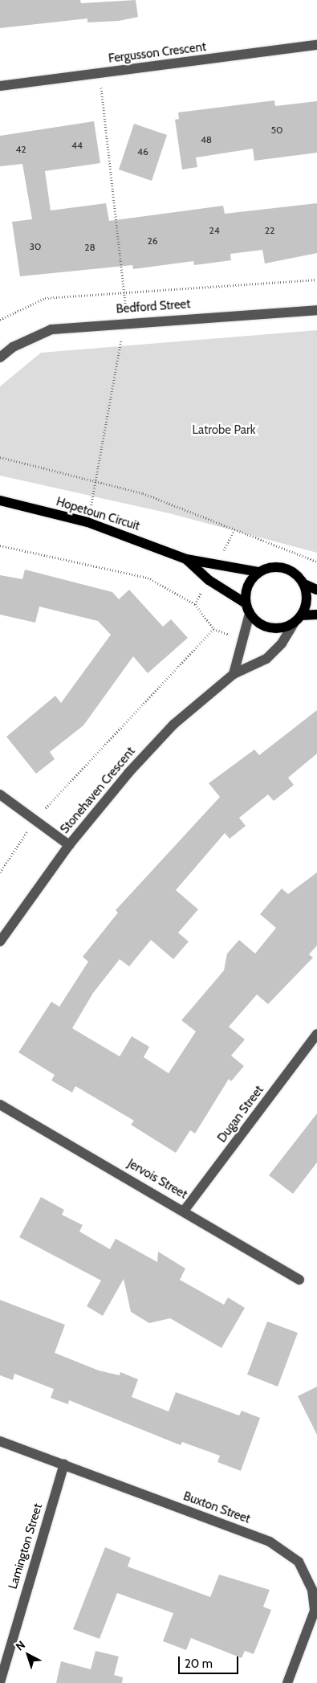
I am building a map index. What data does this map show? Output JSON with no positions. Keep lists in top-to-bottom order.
{
  "streets": {
    "main road": ["Hopetoun Circuit"],
    "street": [
      "Fergusson Crescent",
      "Bedford Street",
      "Stonehaven Crescent",
      "Dugan Street",
      "Jervois Street",
      "Buxton Street",
      "Lamington Street"
    ]
  },
  "crossings": [
    ["Hopetoun Circuit", "Stonehaven Crescent"],
    ["Dugan Street", "Jervois Street"],
    ["Buxton Street", "Lamington Street"]
  ],
  "parks": ["Latrobe Park"],
  "house_numbers": [
    "50",
    "48",
    "44",
    "42",
    "46",
    "24",
    "22",
    "26",
    "30",
    "28"
  ],
  "scale_bar": "20 m",
  "north": "top left"
}
